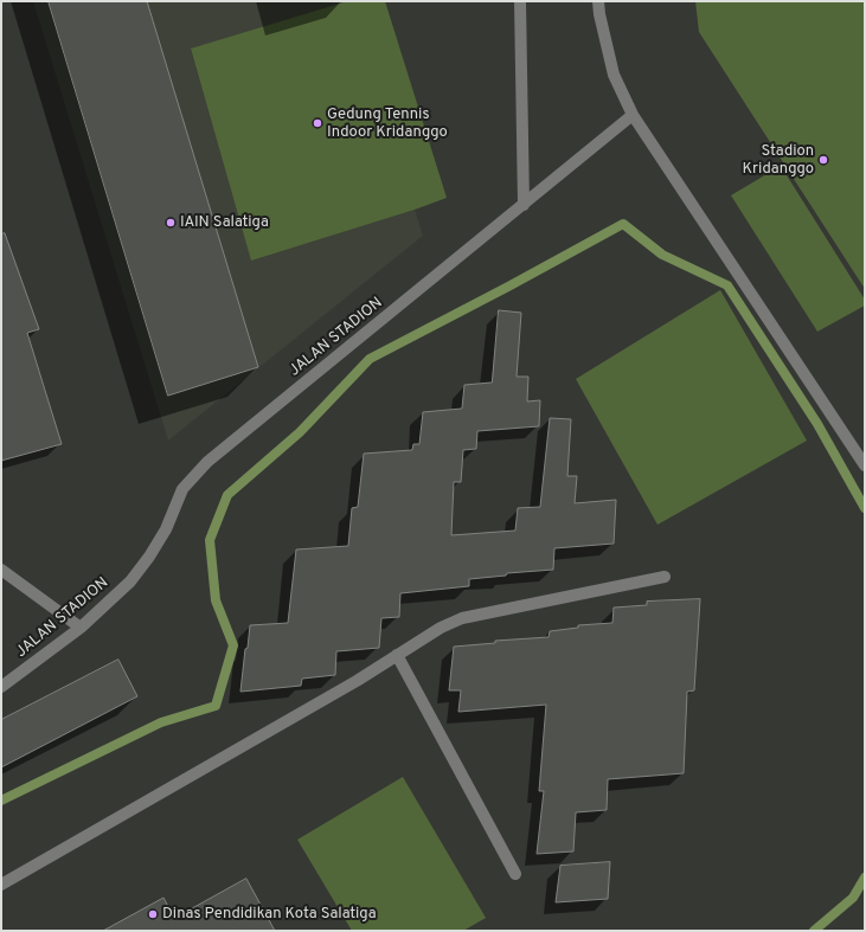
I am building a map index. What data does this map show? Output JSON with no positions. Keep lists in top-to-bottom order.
{
  "streets": {
    "street": ["JALAN STADION"]
  },
  "places": [
    "Gedung Tennis Indoor Kridanggo",
    "Stadion Kridanggo",
    "IAIN Salatiga",
    "Dinas Pendidikan Kota Salatiga"
  ]
}
